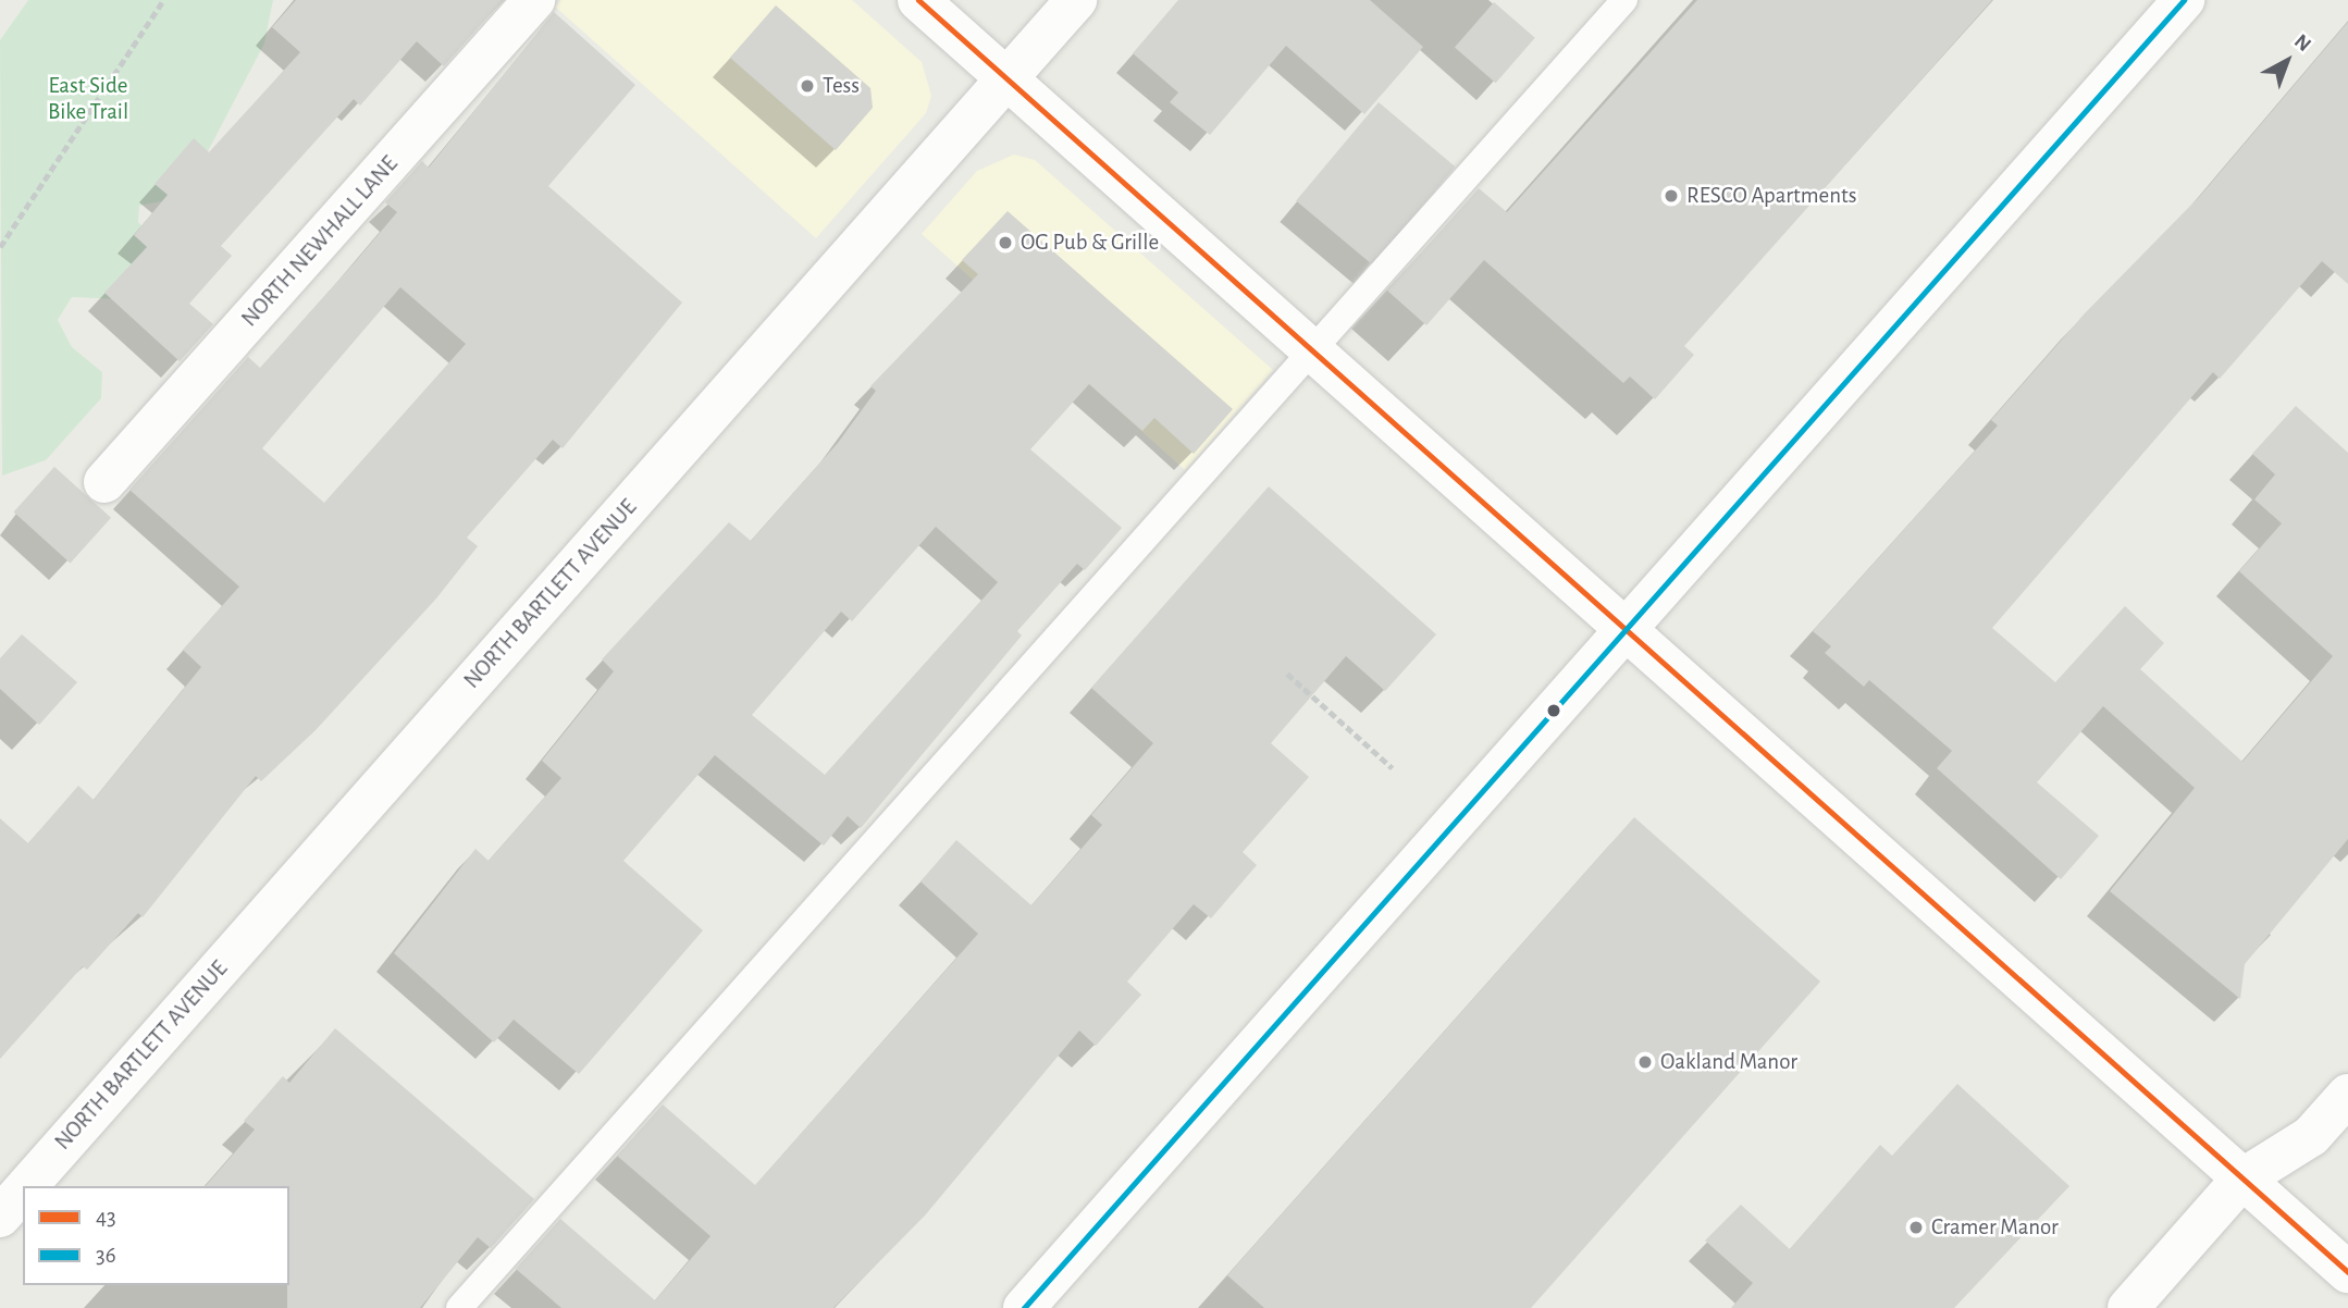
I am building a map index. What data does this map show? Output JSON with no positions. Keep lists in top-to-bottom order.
{
  "streets": {
    "street": ["NORTH NEWHALL LANE", "NORTH BARTLETT AVENUE"]
  },
  "parks": ["East Side Bike Trail"],
  "places": [
    "Tess",
    "RESCO Apartments",
    "OG Pub & Grille",
    "Oakland Manor",
    "Cramer Manor"
  ],
  "lines": ["transit line 43", "transit line 36"],
  "legend": ["43", "36"],
  "north": "top right"
}
